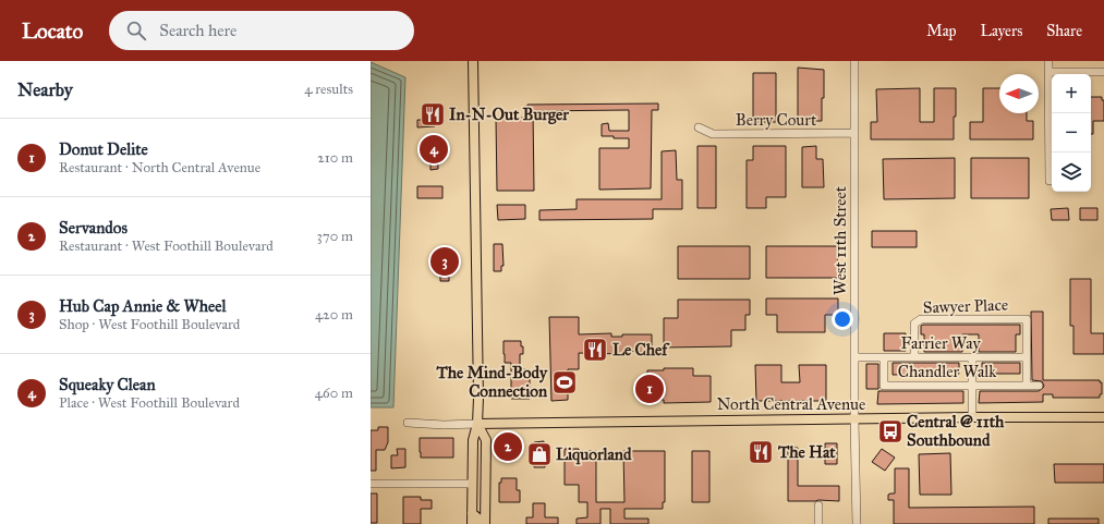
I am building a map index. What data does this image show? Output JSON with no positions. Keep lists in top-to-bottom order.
{
  "streets": {
    "main road": ["North Central Avenue"],
    "street": [
      "Berry Court",
      "West 11th Street",
      "Sawyer Place",
      "Farrier Way",
      "Chandler Walk"
    ]
  },
  "crossings": [
    ["Berry Court", "West 11th Street"],
    ["West 11th Street", "Farrier Way"],
    ["West 11th Street", "North Central Avenue"],
    ["Sawyer Place", "Farrier Way"],
    ["Farrier Way", "Chandler Walk"]
  ],
  "places": {
    "restaurant": ["In-N-Out Burger", "Le Chef", "The Hat"],
    "sports": ["The Mind-Body Connection"],
    "bus stop": ["Central @ 11th Southbound"],
    "shop": ["Liquorland"]
  },
  "north": "left",
  "page": {
    "header": "Locato",
    "search": "Search here",
    "nav": ["Map", "Layers", "Share"],
    "heading": ["Nearby", "4 results"],
    "map_buttons": ["+", "−"],
    "list": [
      {
        "mark": "1",
        "name": "Donut Delite",
        "note": "Restaurant · North Central Avenue",
        "value": "210 m"
      },
      {
        "mark": "2",
        "name": "Servandos",
        "note": "Restaurant · West Foothill Boulevard",
        "value": "370 m"
      },
      {
        "mark": "3",
        "name": "Hub Cap Annie & Wheel",
        "note": "Shop · West Foothill Boulevard",
        "value": "420 m"
      },
      {
        "mark": "4",
        "name": "Squeaky Clean",
        "note": "Place · West Foothill Boulevard",
        "value": "460 m"
      }
    ],
    "pins": [
      "4",
      "3",
      "1",
      "2"
    ]
  }
}
